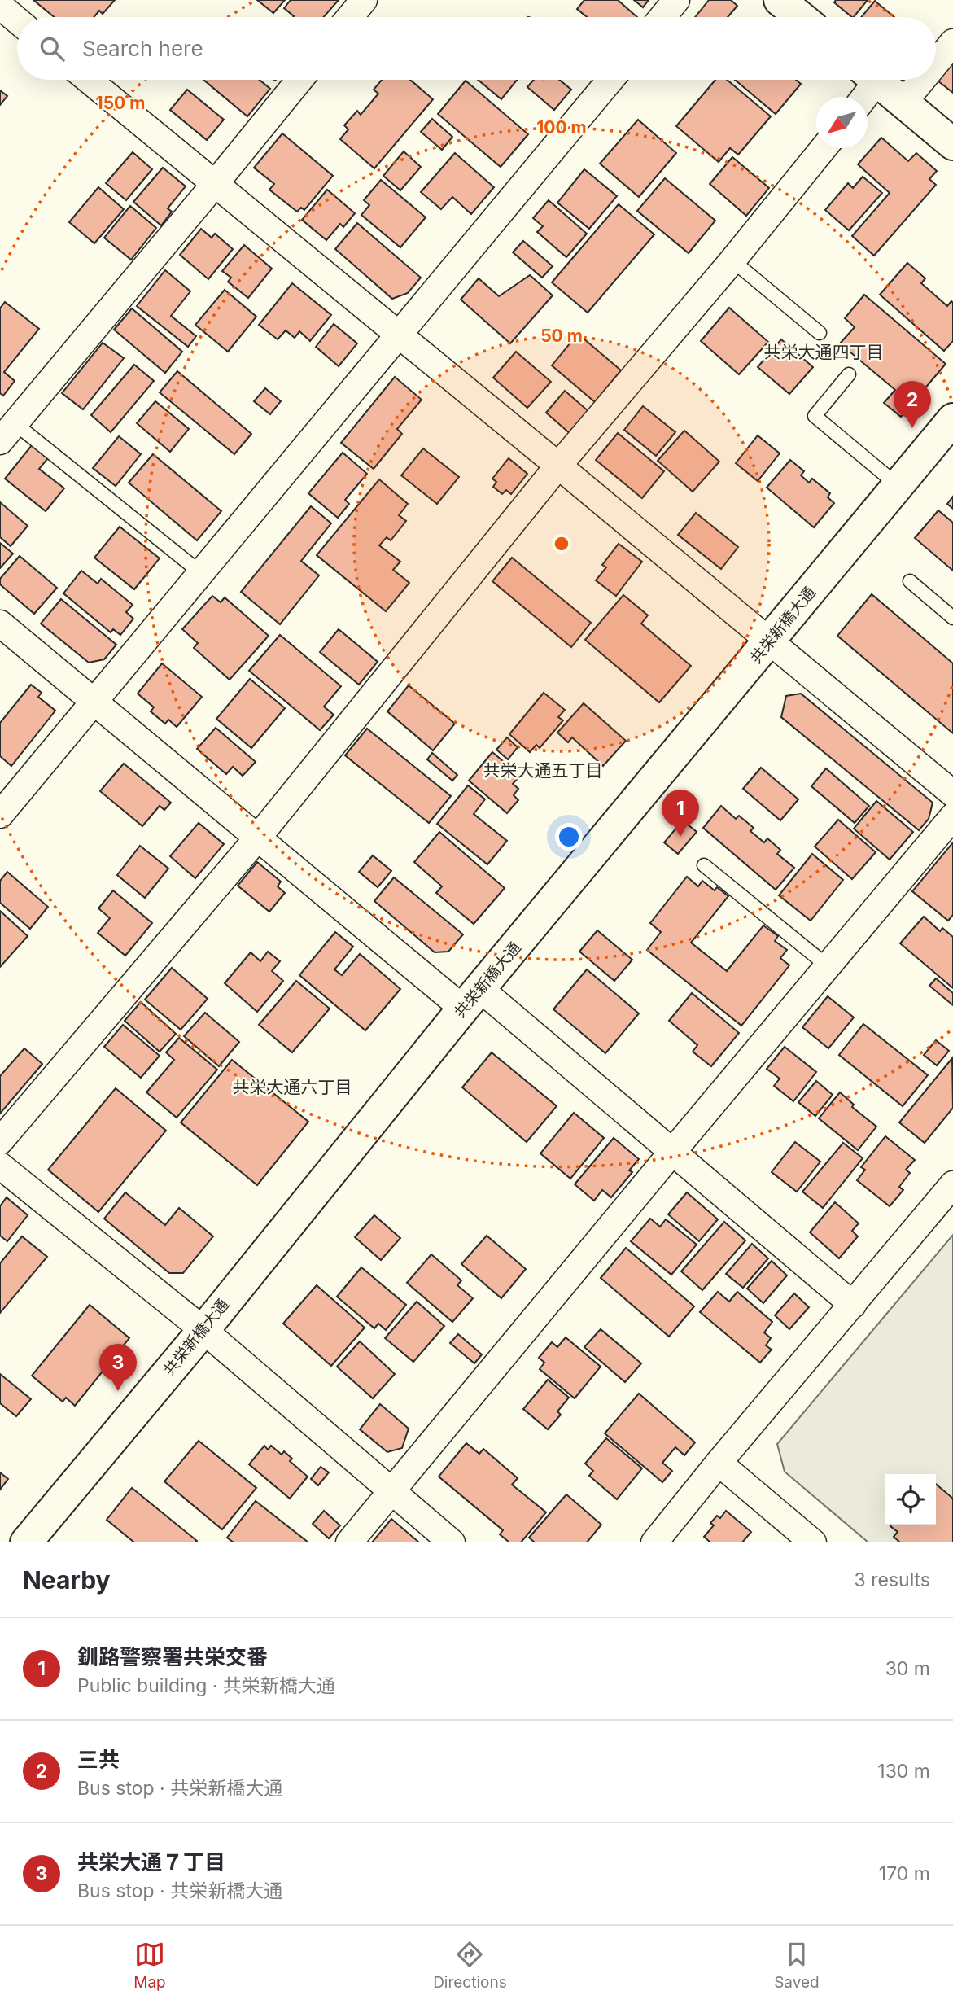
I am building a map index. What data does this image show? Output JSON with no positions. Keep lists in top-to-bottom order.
{
  "streets": {
    "street": ["共栄新橋大通"]
  },
  "districts": ["共栄大通四丁目", "共栄大通五丁目", "共栄大通六丁目"],
  "north": "bottom left",
  "page": {
    "search": "Search here",
    "pins": ["2", "1", "3"],
    "heading": ["Nearby", "3 results"],
    "list": [
      {
        "mark": "1",
        "name": "釧路警察署共栄交番",
        "note": "Public building · 共栄新橋大通",
        "value": "30 m"
      },
      {
        "mark": "2",
        "name": "三共",
        "note": "Bus stop · 共栄新橋大通",
        "value": "130 m"
      },
      {
        "mark": "3",
        "name": "共栄大通７丁目",
        "note": "Bus stop · 共栄新橋大通",
        "value": "170 m"
      }
    ],
    "nav": ["Map", "Directions", "Saved"]
  },
  "rings": ["150 m", "100 m", "50 m"]
}
